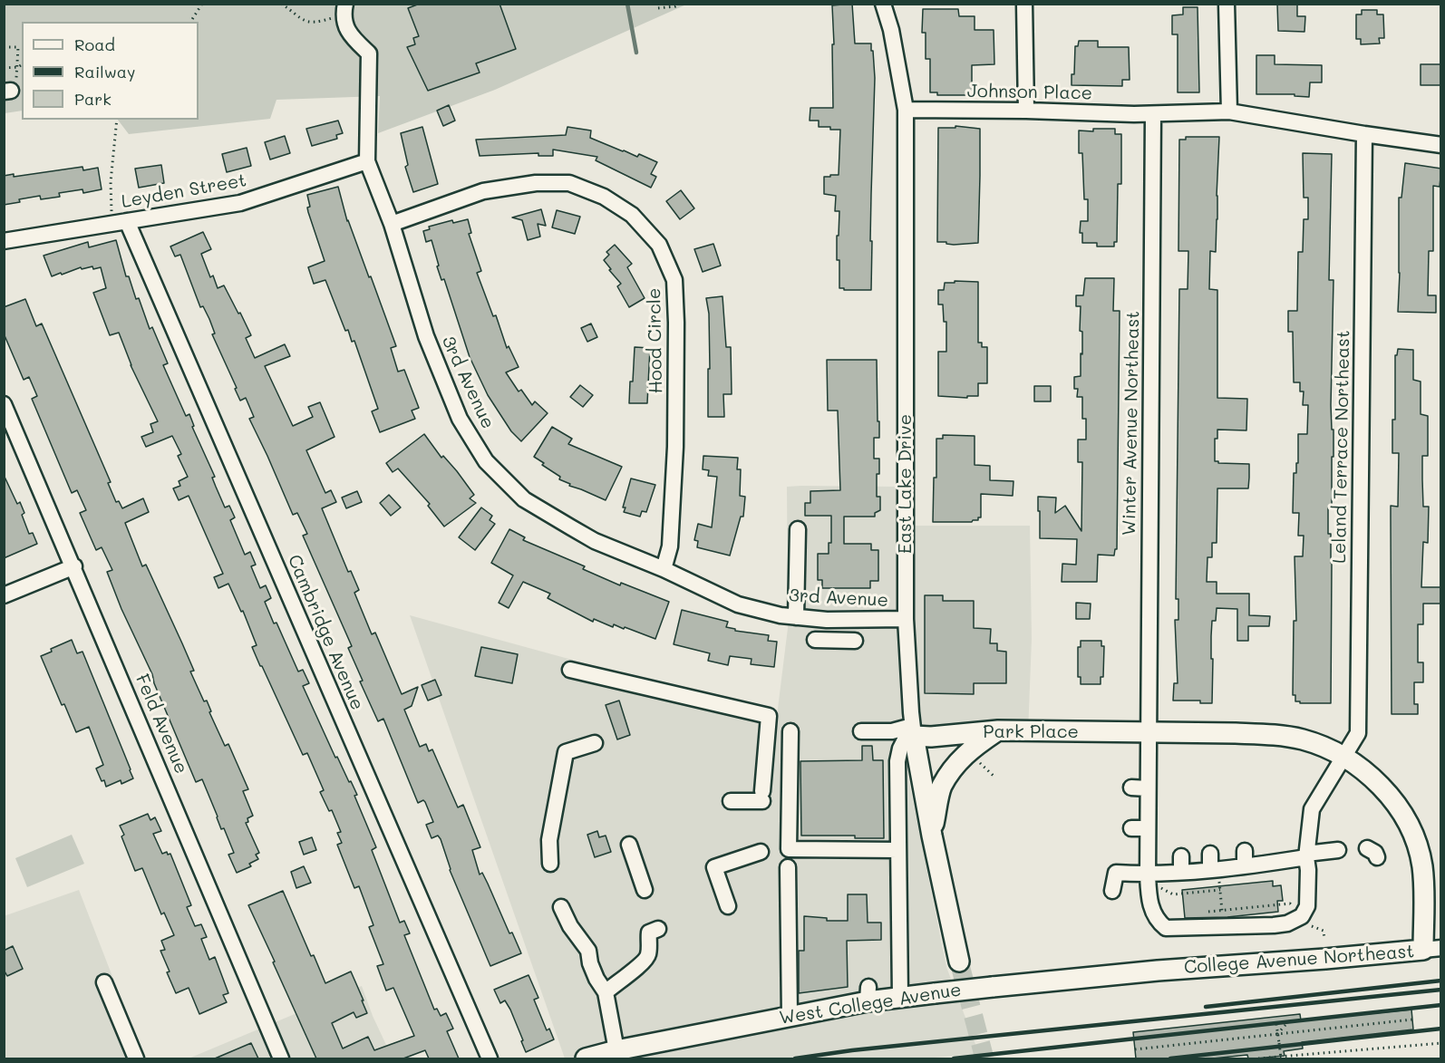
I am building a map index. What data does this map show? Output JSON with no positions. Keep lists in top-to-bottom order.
{
  "streets": {
    "main road": [
      "East Lake Drive",
      "Park Place",
      "College Avenue Northeast",
      "West College Avenue"
    ],
    "street": [
      "Johnson Place",
      "Leyden Street",
      "Hood Circle",
      "3rd Avenue",
      "Winter Avenue Northeast",
      "Leland Terrace Northeast",
      "Cambridge Avenue",
      "Feld Avenue"
    ]
  },
  "crossings": [
    ["Johnson Place", "Winter Avenue Northeast"],
    ["Johnson Place", "Leland Terrace Northeast"],
    ["Johnson Place", "East Lake Drive"],
    ["Leyden Street", "3rd Avenue"],
    ["Leyden Street", "Cambridge Avenue"],
    ["Hood Circle", "3rd Avenue"],
    ["3rd Avenue", "East Lake Drive"],
    ["Winter Avenue Northeast", "Leland Terrace Northeast"],
    ["Winter Avenue Northeast", "Park Place"],
    ["Leland Terrace Northeast", "Park Place"],
    ["East Lake Drive", "Park Place"],
    ["Park Place", "College Avenue Northeast"],
    ["College Avenue Northeast", "West College Avenue"]
  ],
  "legend": ["Road", "Railway", "Park"]
}
